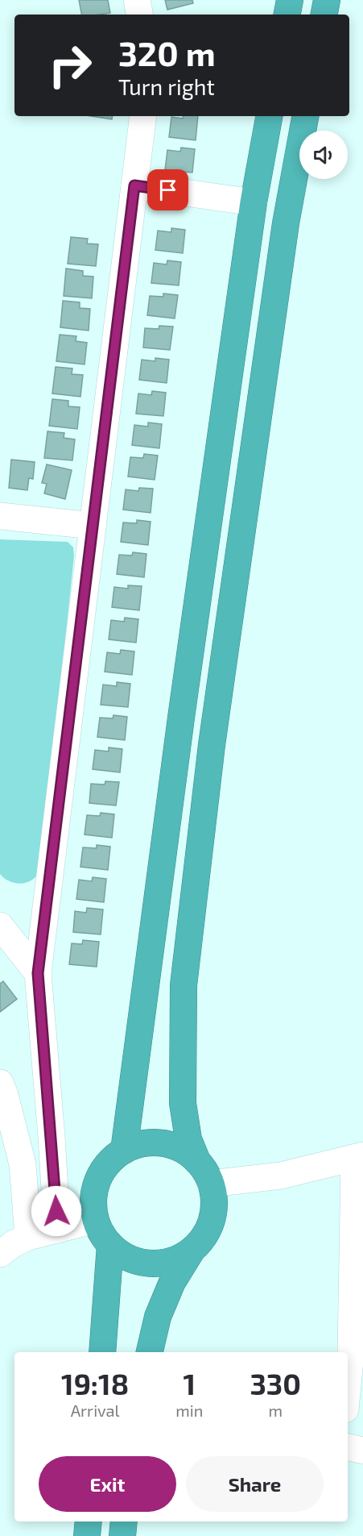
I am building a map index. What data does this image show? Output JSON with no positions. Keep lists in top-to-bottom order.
{
  "page": {
    "turn": ["320 m", "Turn right"],
    "eta": [
      "19:18",
      "Arrival",
      "1",
      "min",
      "330",
      "m"
    ],
    "buttons": ["Exit", "Share"]
  }
}
